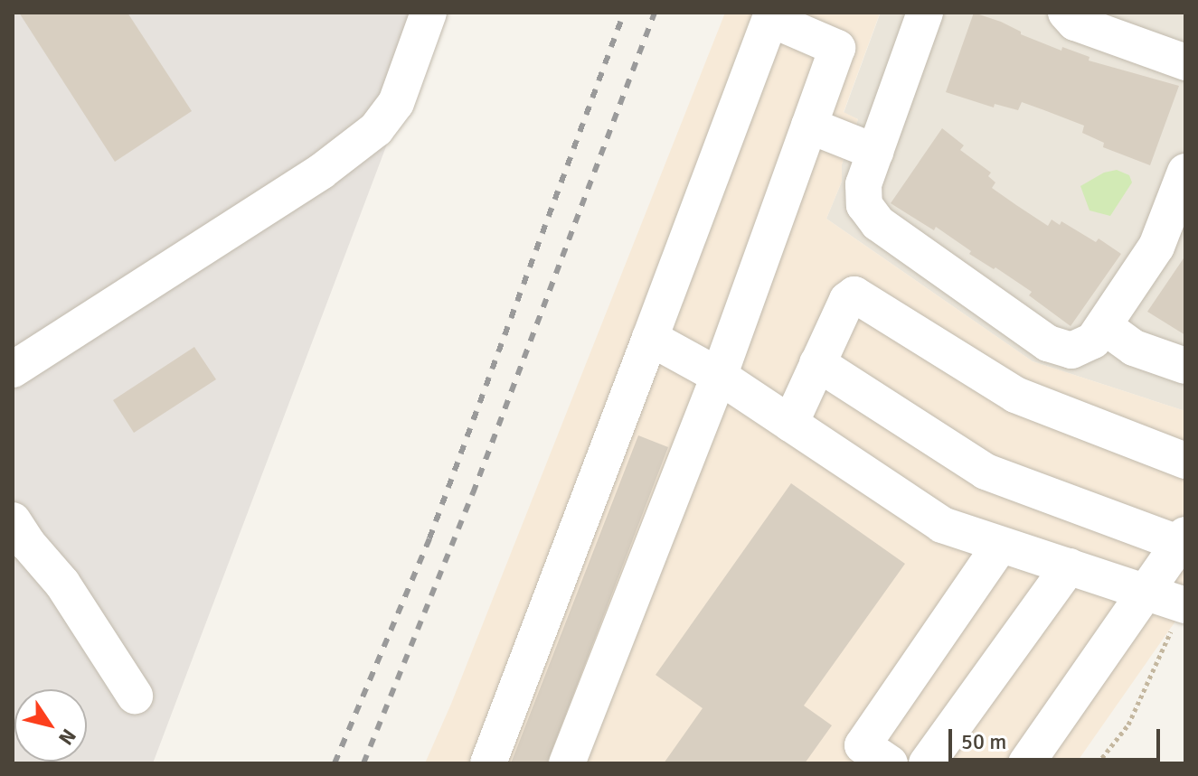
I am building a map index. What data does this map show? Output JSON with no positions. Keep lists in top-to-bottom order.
{
  "scale_bar": "50 m",
  "north": "bottom right"
}
